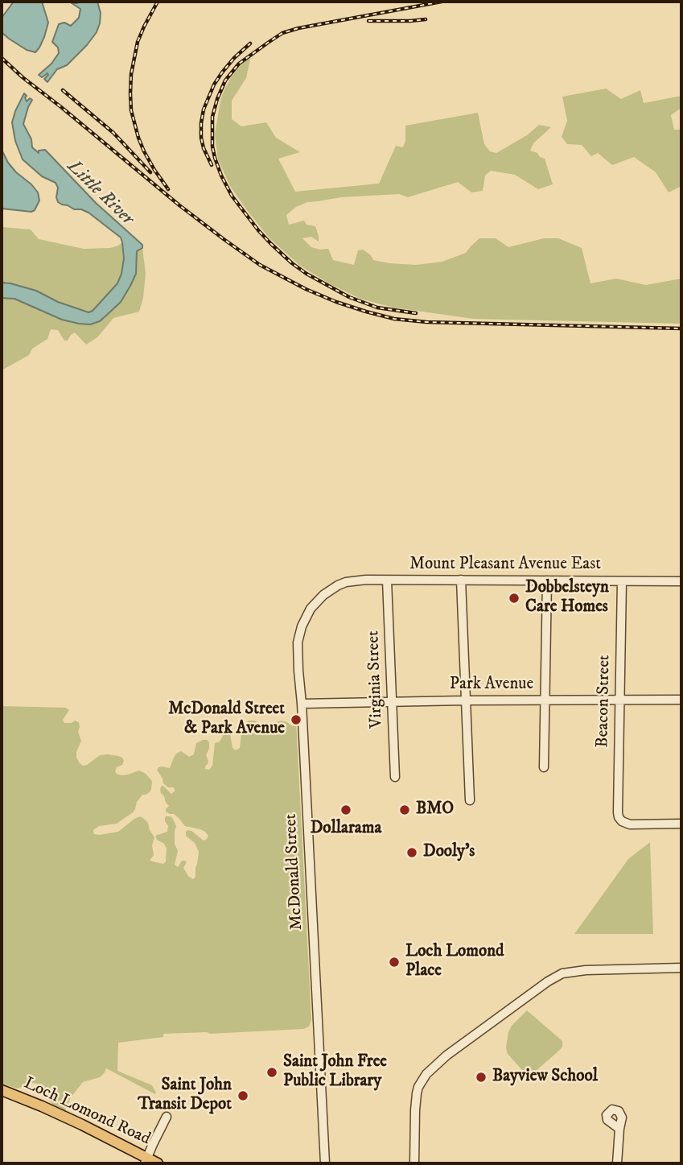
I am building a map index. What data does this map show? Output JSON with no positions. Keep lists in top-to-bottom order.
{
  "streets": {
    "main road": ["Loch Lomond Road"],
    "street": [
      "Mount Pleasant Avenue East",
      "Virginia Street",
      "Park Avenue",
      "Beacon Street",
      "McDonald Street"
    ]
  },
  "crossings": [
    ["Mount Pleasant Avenue East", "Virginia Street"],
    ["Mount Pleasant Avenue East", "Beacon Street"],
    ["Mount Pleasant Avenue East", "McDonald Street"],
    ["Virginia Street", "Park Avenue"],
    ["Park Avenue", "Beacon Street"],
    ["Park Avenue", "McDonald Street"]
  ],
  "water": ["Little River"],
  "places": [
    "Dobbelsteyn Care Homes",
    "McDonald Street & Park Avenue",
    "Dollarama",
    "BMO",
    "Dooly's",
    "Loch Lomond Place",
    "Saint John Free Public Library",
    "Bayview School",
    "Saint John Transit Depot"
  ]
}
